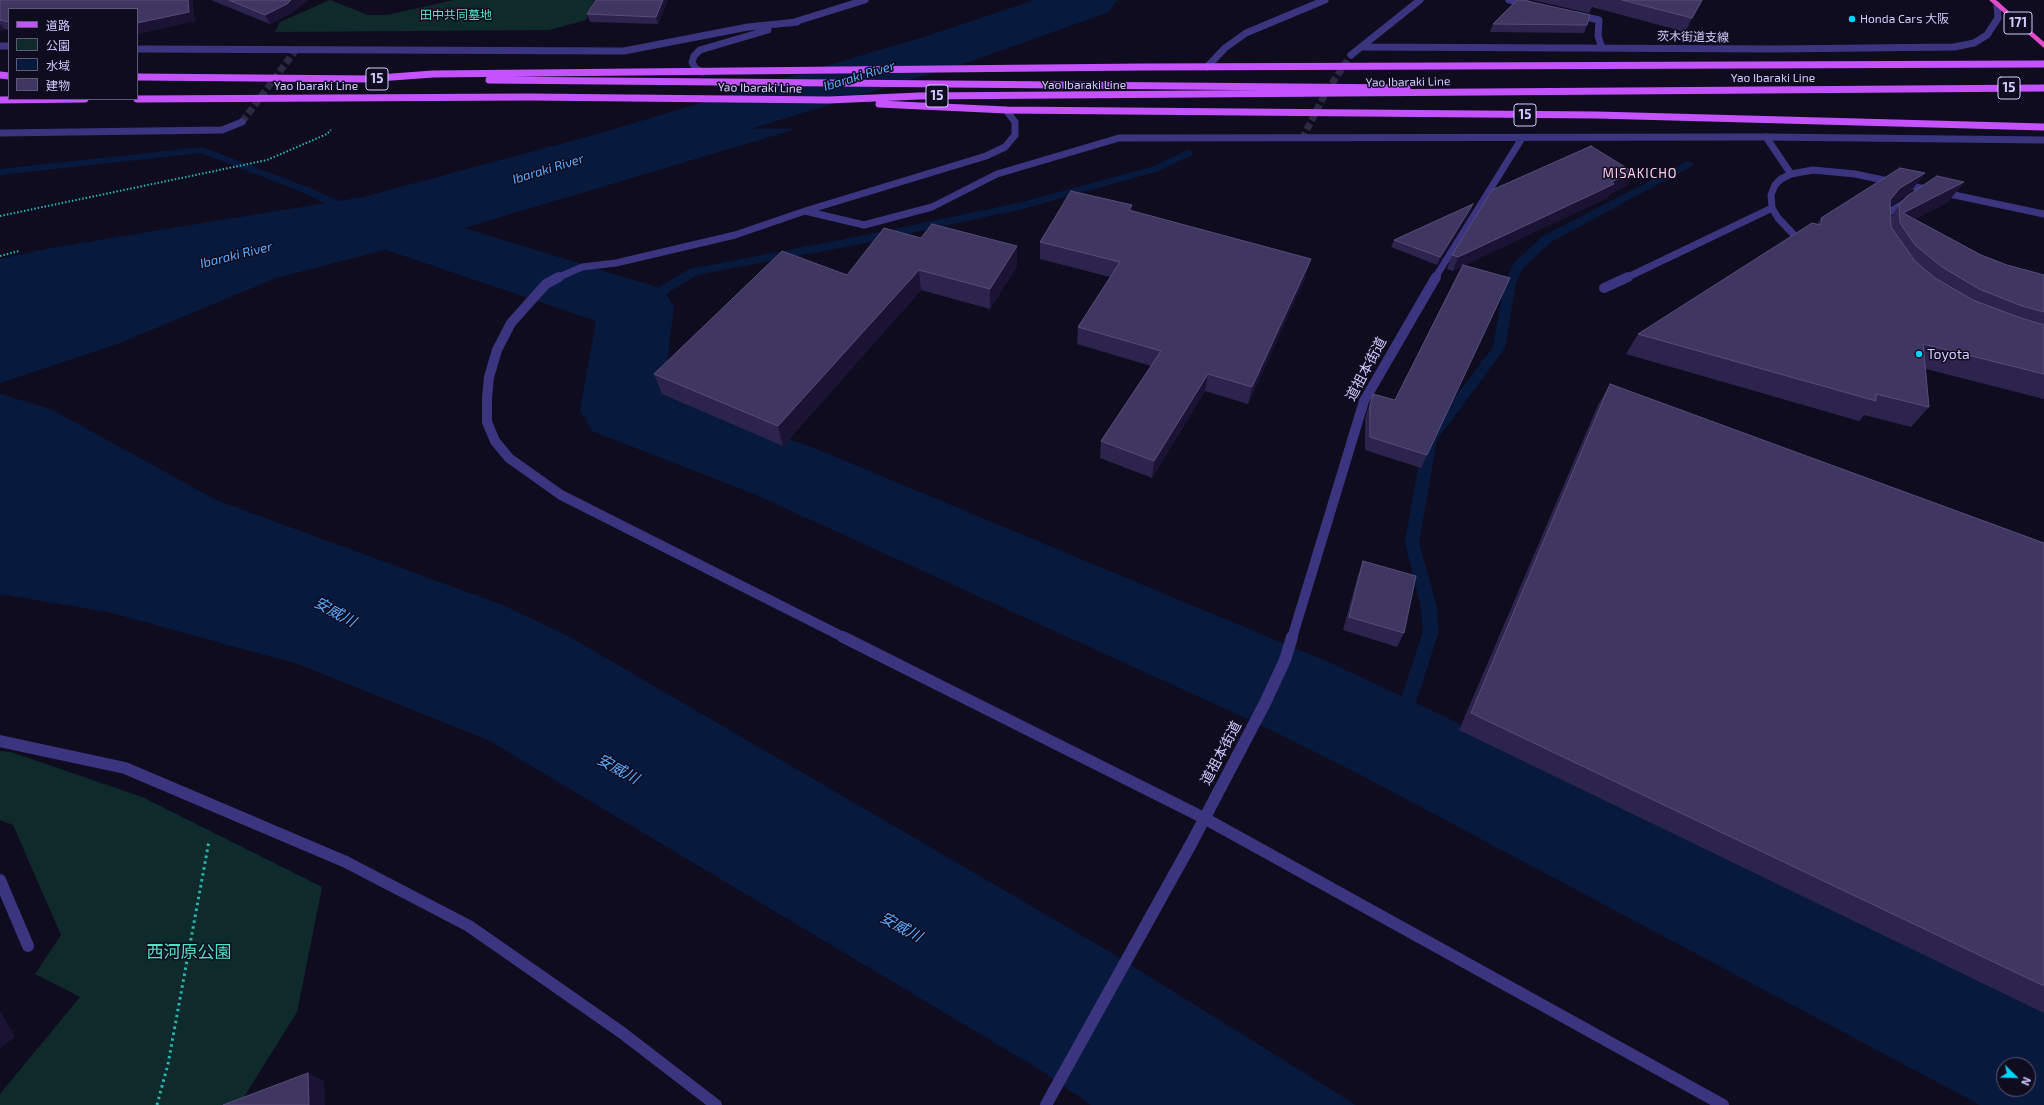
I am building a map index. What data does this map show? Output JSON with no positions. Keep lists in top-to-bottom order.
{
  "streets": {
    "highway": ["171"],
    "main road": ["Yao Ibaraki Line", "15"],
    "street": ["茨木街道支線", "道祖本街道"]
  },
  "crossings": [
    ["171", "茨木街道支線"],
    ["Yao Ibaraki Line", "15"]
  ],
  "districts": ["MISAKICHO"],
  "water": ["Ibaraki River", "安威川"],
  "parks": ["田中共同墓地", "西河原公園"],
  "places": ["Honda Cars 大阪", "Toyota"],
  "legend": [
    "道路",
    "公園",
    "水域",
    "建物"
  ],
  "north": "bottom right"
}
